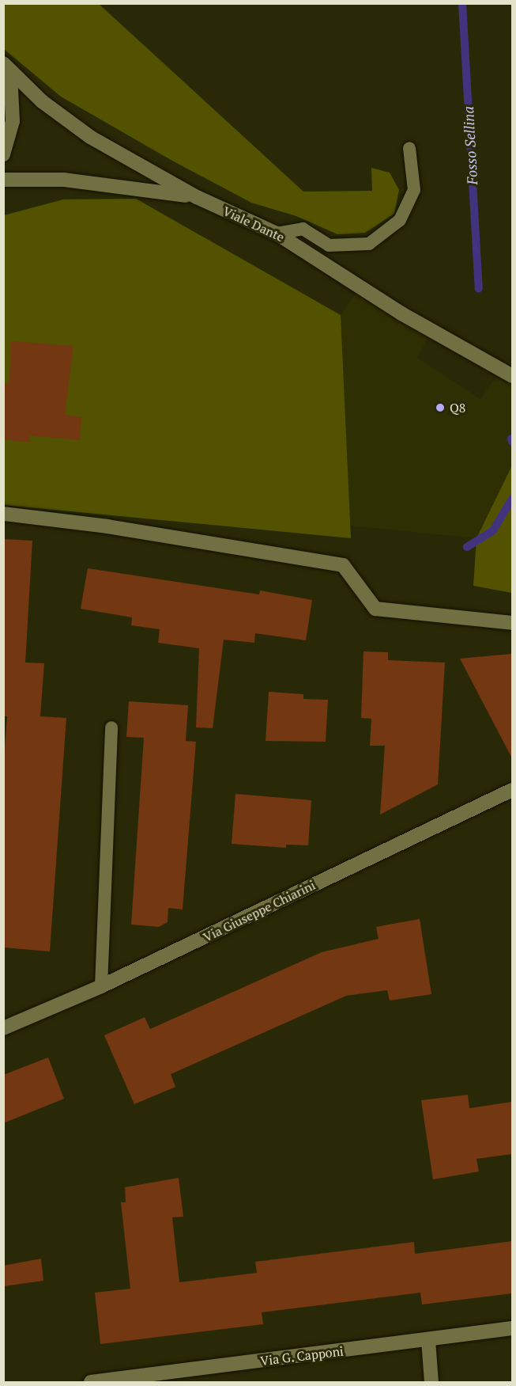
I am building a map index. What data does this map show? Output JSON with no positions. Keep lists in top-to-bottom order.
{
  "streets": {
    "street": ["Viale Dante", "Via Giuseppe Chiarini", "Via G. Capponi"]
  },
  "water": ["Fosso Sellina"],
  "places": ["Q8"]
}
